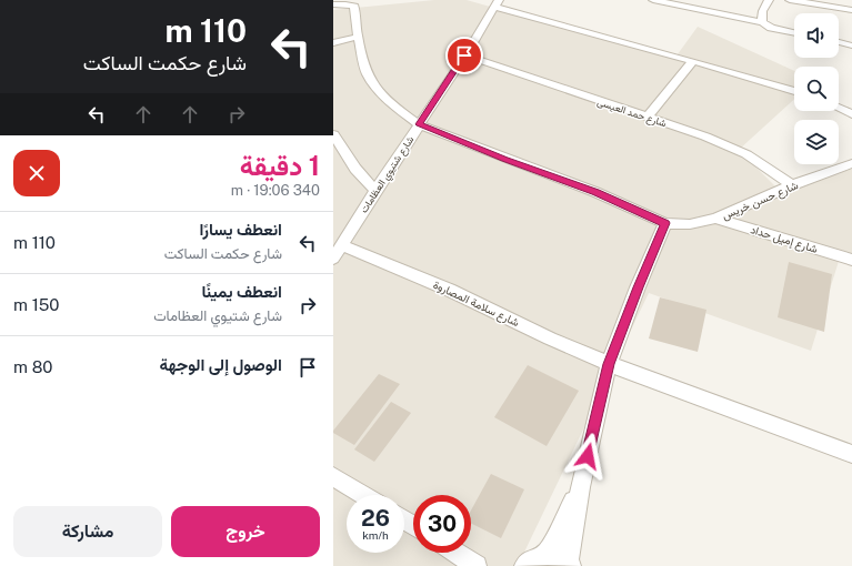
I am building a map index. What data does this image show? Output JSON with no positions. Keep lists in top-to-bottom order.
{
  "streets": {
    "street": [
      "شارع حمد العيسى",
      "شارع شتيوي العظامات",
      "شارع حسن خريس",
      "شارع إميل حداد",
      "شارع سلامة المصاروة"
    ]
  },
  "crossings": [
    ["شارع حمد العيسى", "شارع شتيوي العظامات"],
    ["شارع حمد العيسى", "شارع حسن خريس"],
    ["شارع شتيوي العظامات", "شارع سلامة المصاروة"],
    ["شارع حسن خريس", "شارع إميل حداد"]
  ],
  "page": {
    "turn": ["110 m", "شارع حكمت الساكت"],
    "heading": ["1 دقيقة", "340 m · 19:06"],
    "list": [
      {
        "name": "انعطف يسارًا",
        "note": "شارع حكمت الساكت",
        "value": "110 m"
      },
      {
        "name": "انعطف يمينًا",
        "note": "شارع شتيوي العظامات",
        "value": "150 m"
      },
      {
        "name": "الوصول إلى الوجهة",
        "value": "80 m"
      }
    ],
    "speed": "26 km/h",
    "limit": "30",
    "buttons": ["خروج", "مشاركة"]
  }
}
